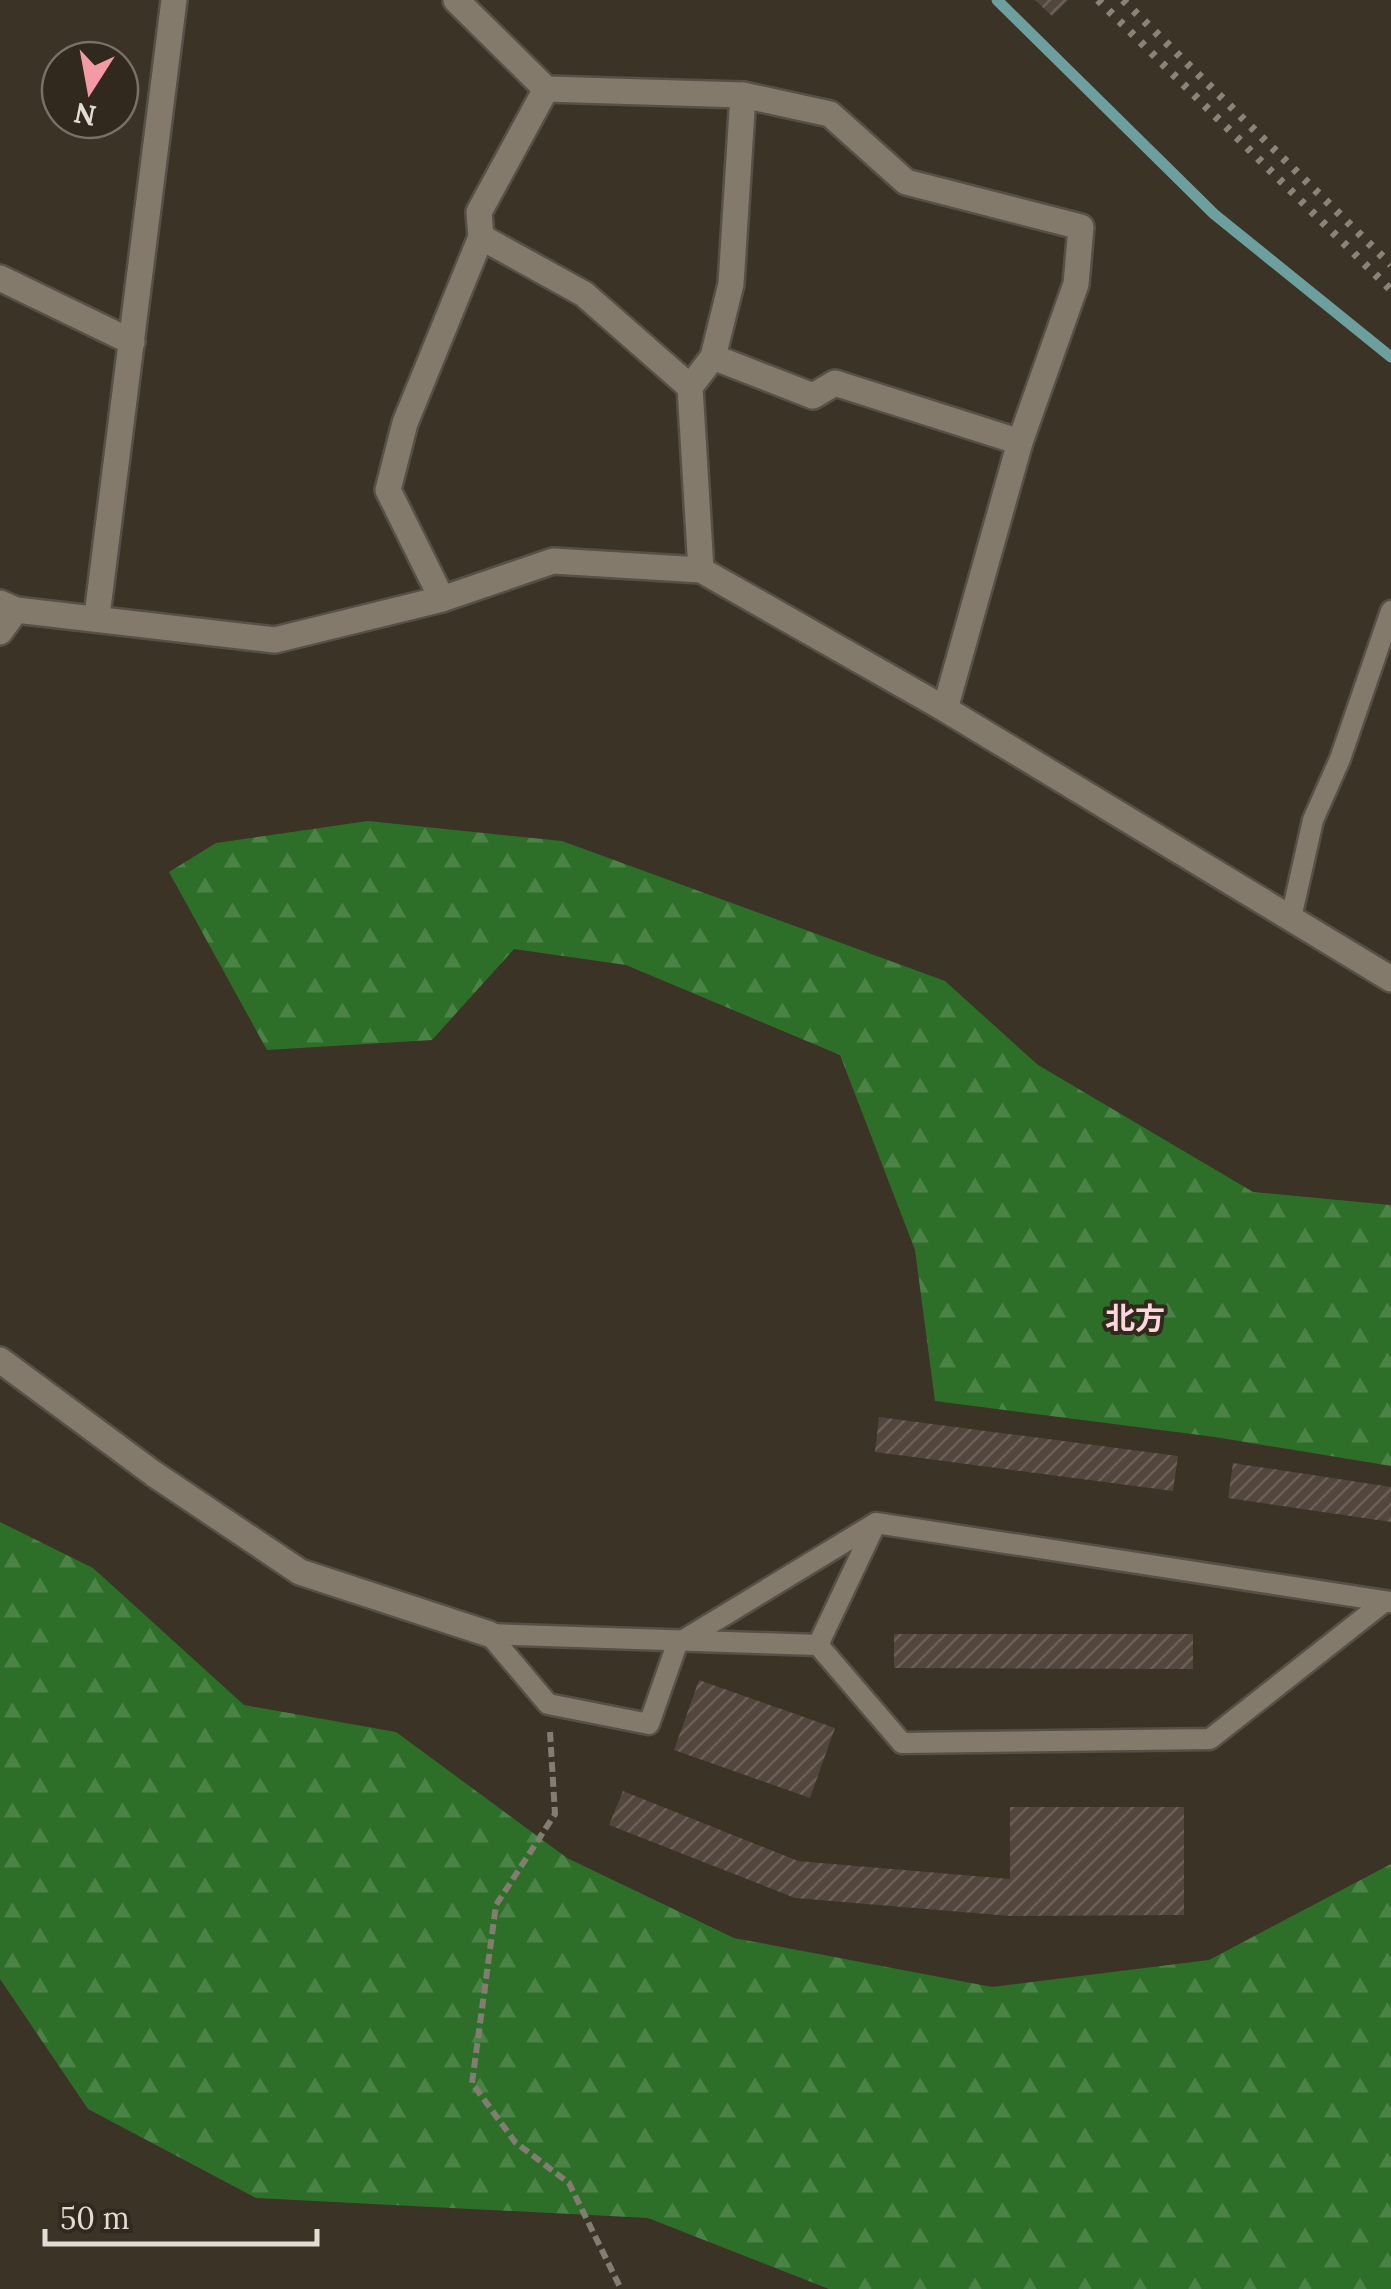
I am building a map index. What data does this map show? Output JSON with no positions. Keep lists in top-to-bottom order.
{
  "districts": ["北方"],
  "scale_bar": "50 m",
  "north": "bottom"
}
